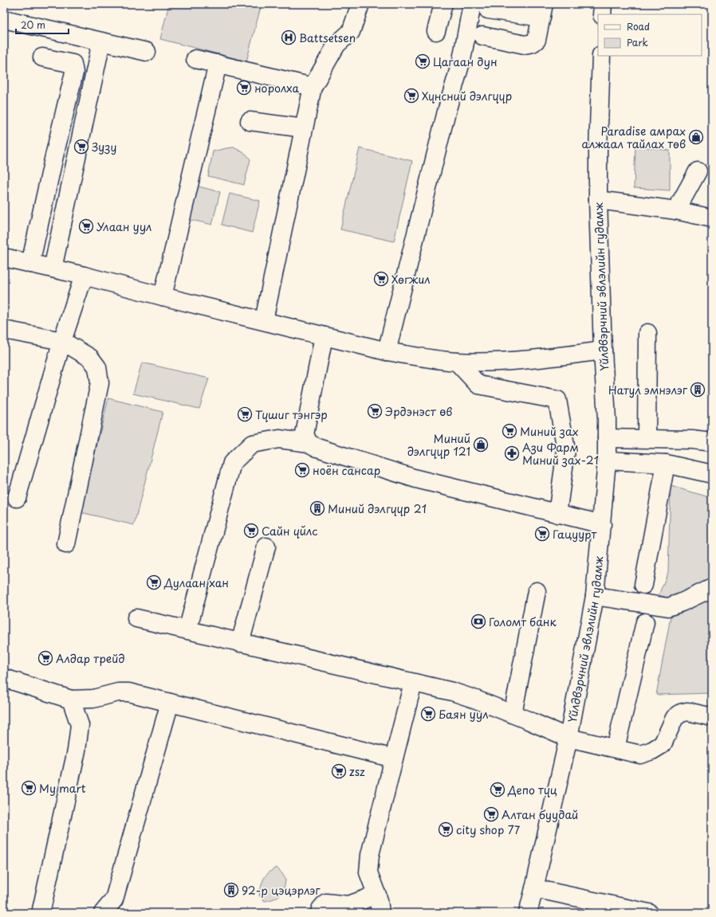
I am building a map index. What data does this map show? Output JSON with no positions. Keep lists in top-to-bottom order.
{
  "streets": {
    "street": ["Үйлдвэрчний эвлэлийн гудамж"]
  },
  "places": {
    "hospital": ["Battsetsen"],
    "supermarket": [
      "Цагаан дун",
      "норолха",
      "Хүнсний дэлгүүр",
      "Зузу",
      "Улаан уул",
      "Хөгжил",
      "Эрдэнэст өв",
      "Түшиг тэнгэр",
      "Миний зах",
      "ноён сансар",
      "Сайн үйлс",
      "Гацуурт",
      "Дулаан хан",
      "Алдар трейд",
      "Баян уул",
      "zsz",
      "My mart",
      "Депо түц",
      "Алтан буудай",
      "city shop 77"
    ],
    "shop": ["Paradise амрах алжаал тайлах төв", "Миний дэлгүүр 121"],
    "building": ["Натул эмнэлэг", "Миний дэлгүүр 21", "92-р цэцэрлэг"],
    "pharmacy": ["Ази Фарм Миний зах-21"],
    "bank": ["Голомт банк"]
  },
  "legend": ["Road", "Park"],
  "scale_bar": "20 m"
}
